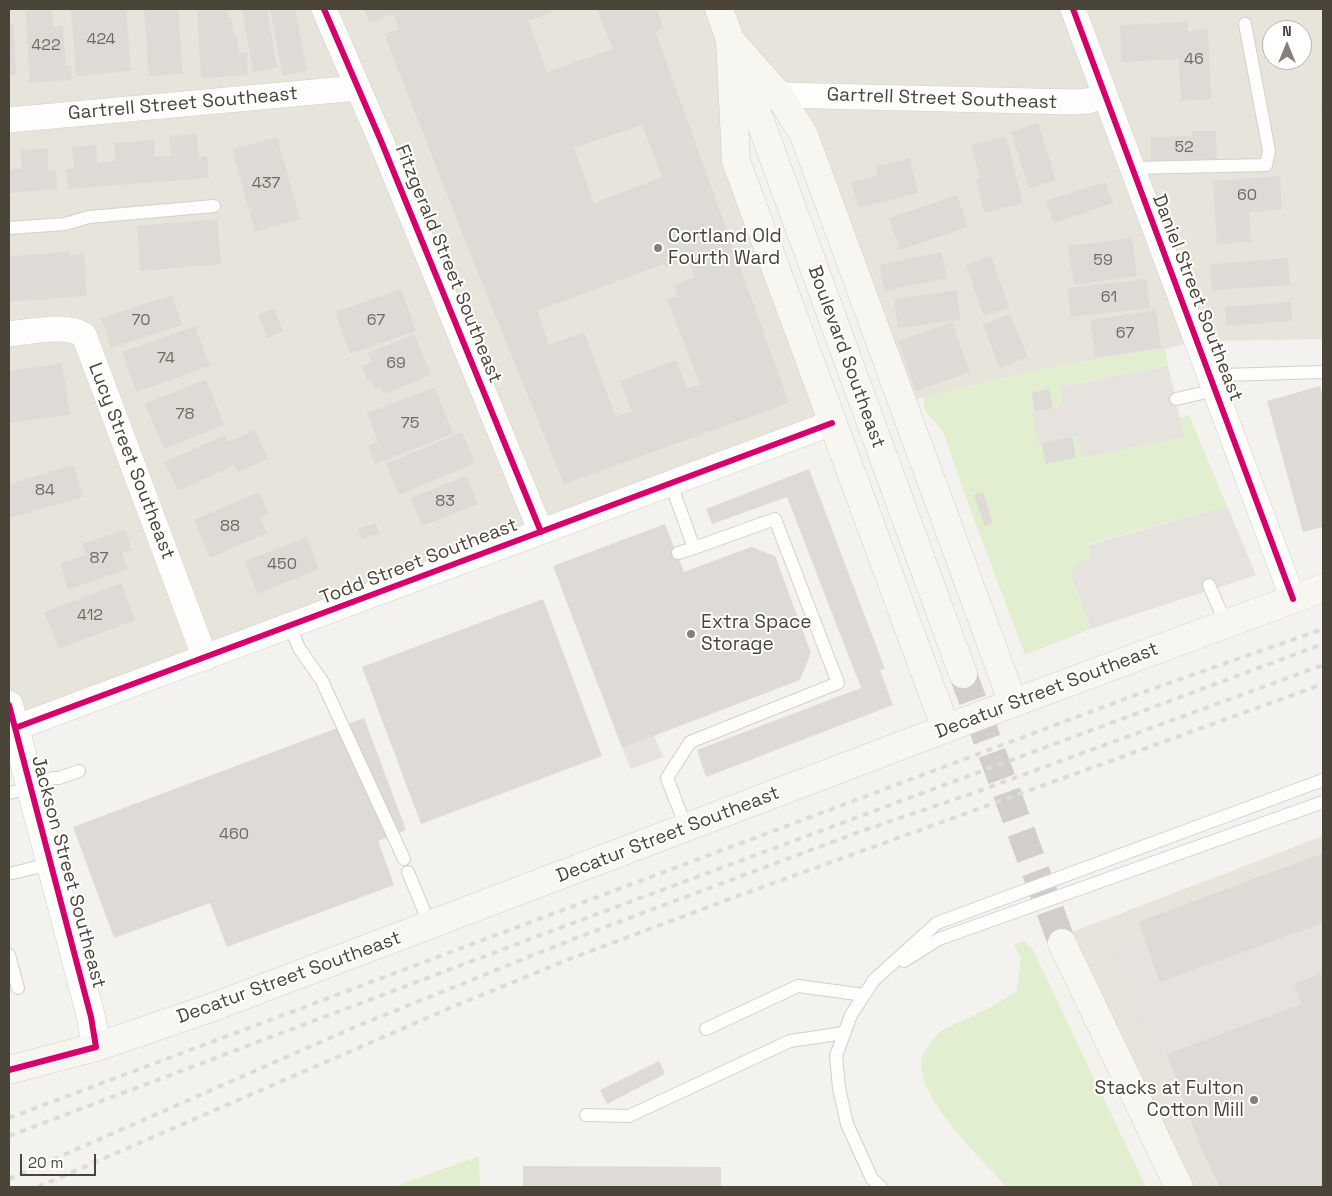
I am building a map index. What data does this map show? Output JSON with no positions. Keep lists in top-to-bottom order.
{
  "streets": {
    "main road": ["Boulevard Southeast", "Decatur Street Southeast"],
    "street": [
      "Gartrell Street Southeast",
      "Fitzgerald Street Southeast",
      "Daniel Street Southeast",
      "Lucy Street Southeast",
      "Todd Street Southeast",
      "Jackson Street Southeast"
    ]
  },
  "crossings": [
    ["Gartrell Street Southeast", "Fitzgerald Street Southeast"],
    ["Gartrell Street Southeast", "Daniel Street Southeast"],
    ["Gartrell Street Southeast", "Boulevard Southeast"],
    ["Fitzgerald Street Southeast", "Todd Street Southeast"],
    ["Daniel Street Southeast", "Decatur Street Southeast"],
    ["Boulevard Southeast", "Decatur Street Southeast"],
    ["Lucy Street Southeast", "Todd Street Southeast"],
    ["Todd Street Southeast", "Jackson Street Southeast"],
    ["Decatur Street Southeast", "Jackson Street Southeast"]
  ],
  "places": ["Cortland Old Fourth Ward", "Extra Space Storage", "Stacks at Fulton Cotton Mill"],
  "house_numbers": [
    "424",
    "422",
    "46",
    "52",
    "437",
    "60",
    "59",
    "61",
    "70",
    "67",
    "67",
    "74",
    "69",
    "78",
    "75",
    "84",
    "83",
    "88",
    "87",
    "450",
    "412",
    "460"
  ],
  "scale_bar": "20 m",
  "north": "top"
}
